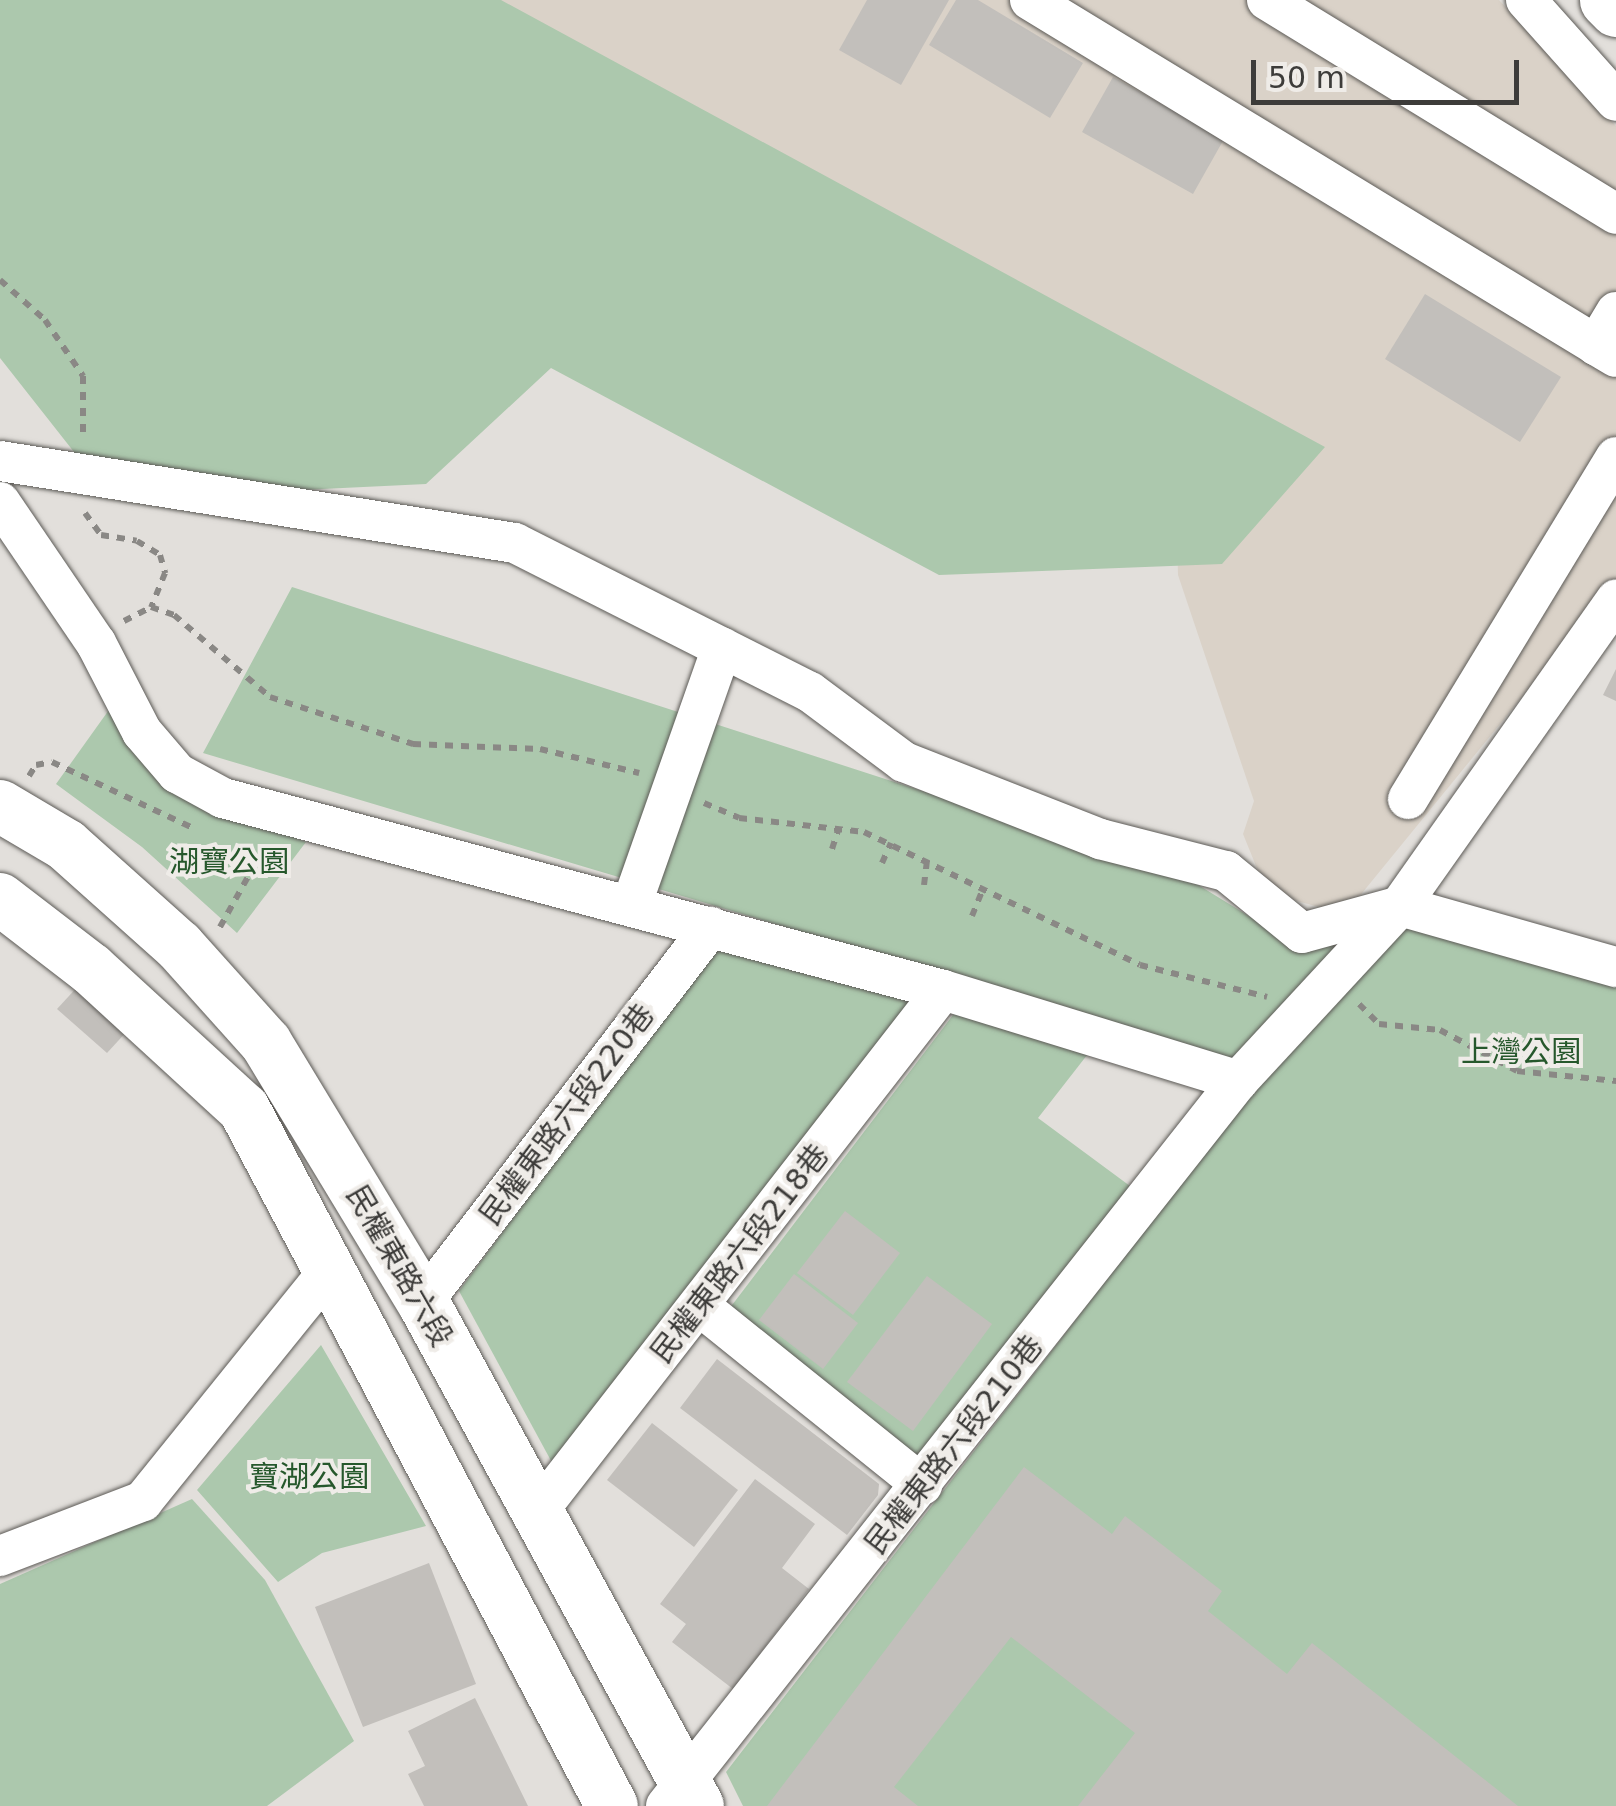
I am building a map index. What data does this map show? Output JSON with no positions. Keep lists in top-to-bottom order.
{
  "streets": {
    "main road": ["民權東路六段"],
    "street": ["民權東路六段220巷", "民權東路六段218巷", "民權東路六段210巷"]
  },
  "crossings": [
    ["民權東路六段220巷", "民權東路六段"],
    ["民權東路六段218巷", "民權東路六段"],
    ["民權東路六段", "民權東路六段210巷"]
  ],
  "parks": ["湖寶公園", "上灣公園", "寶湖公園"],
  "scale_bar": "50 m"
}
